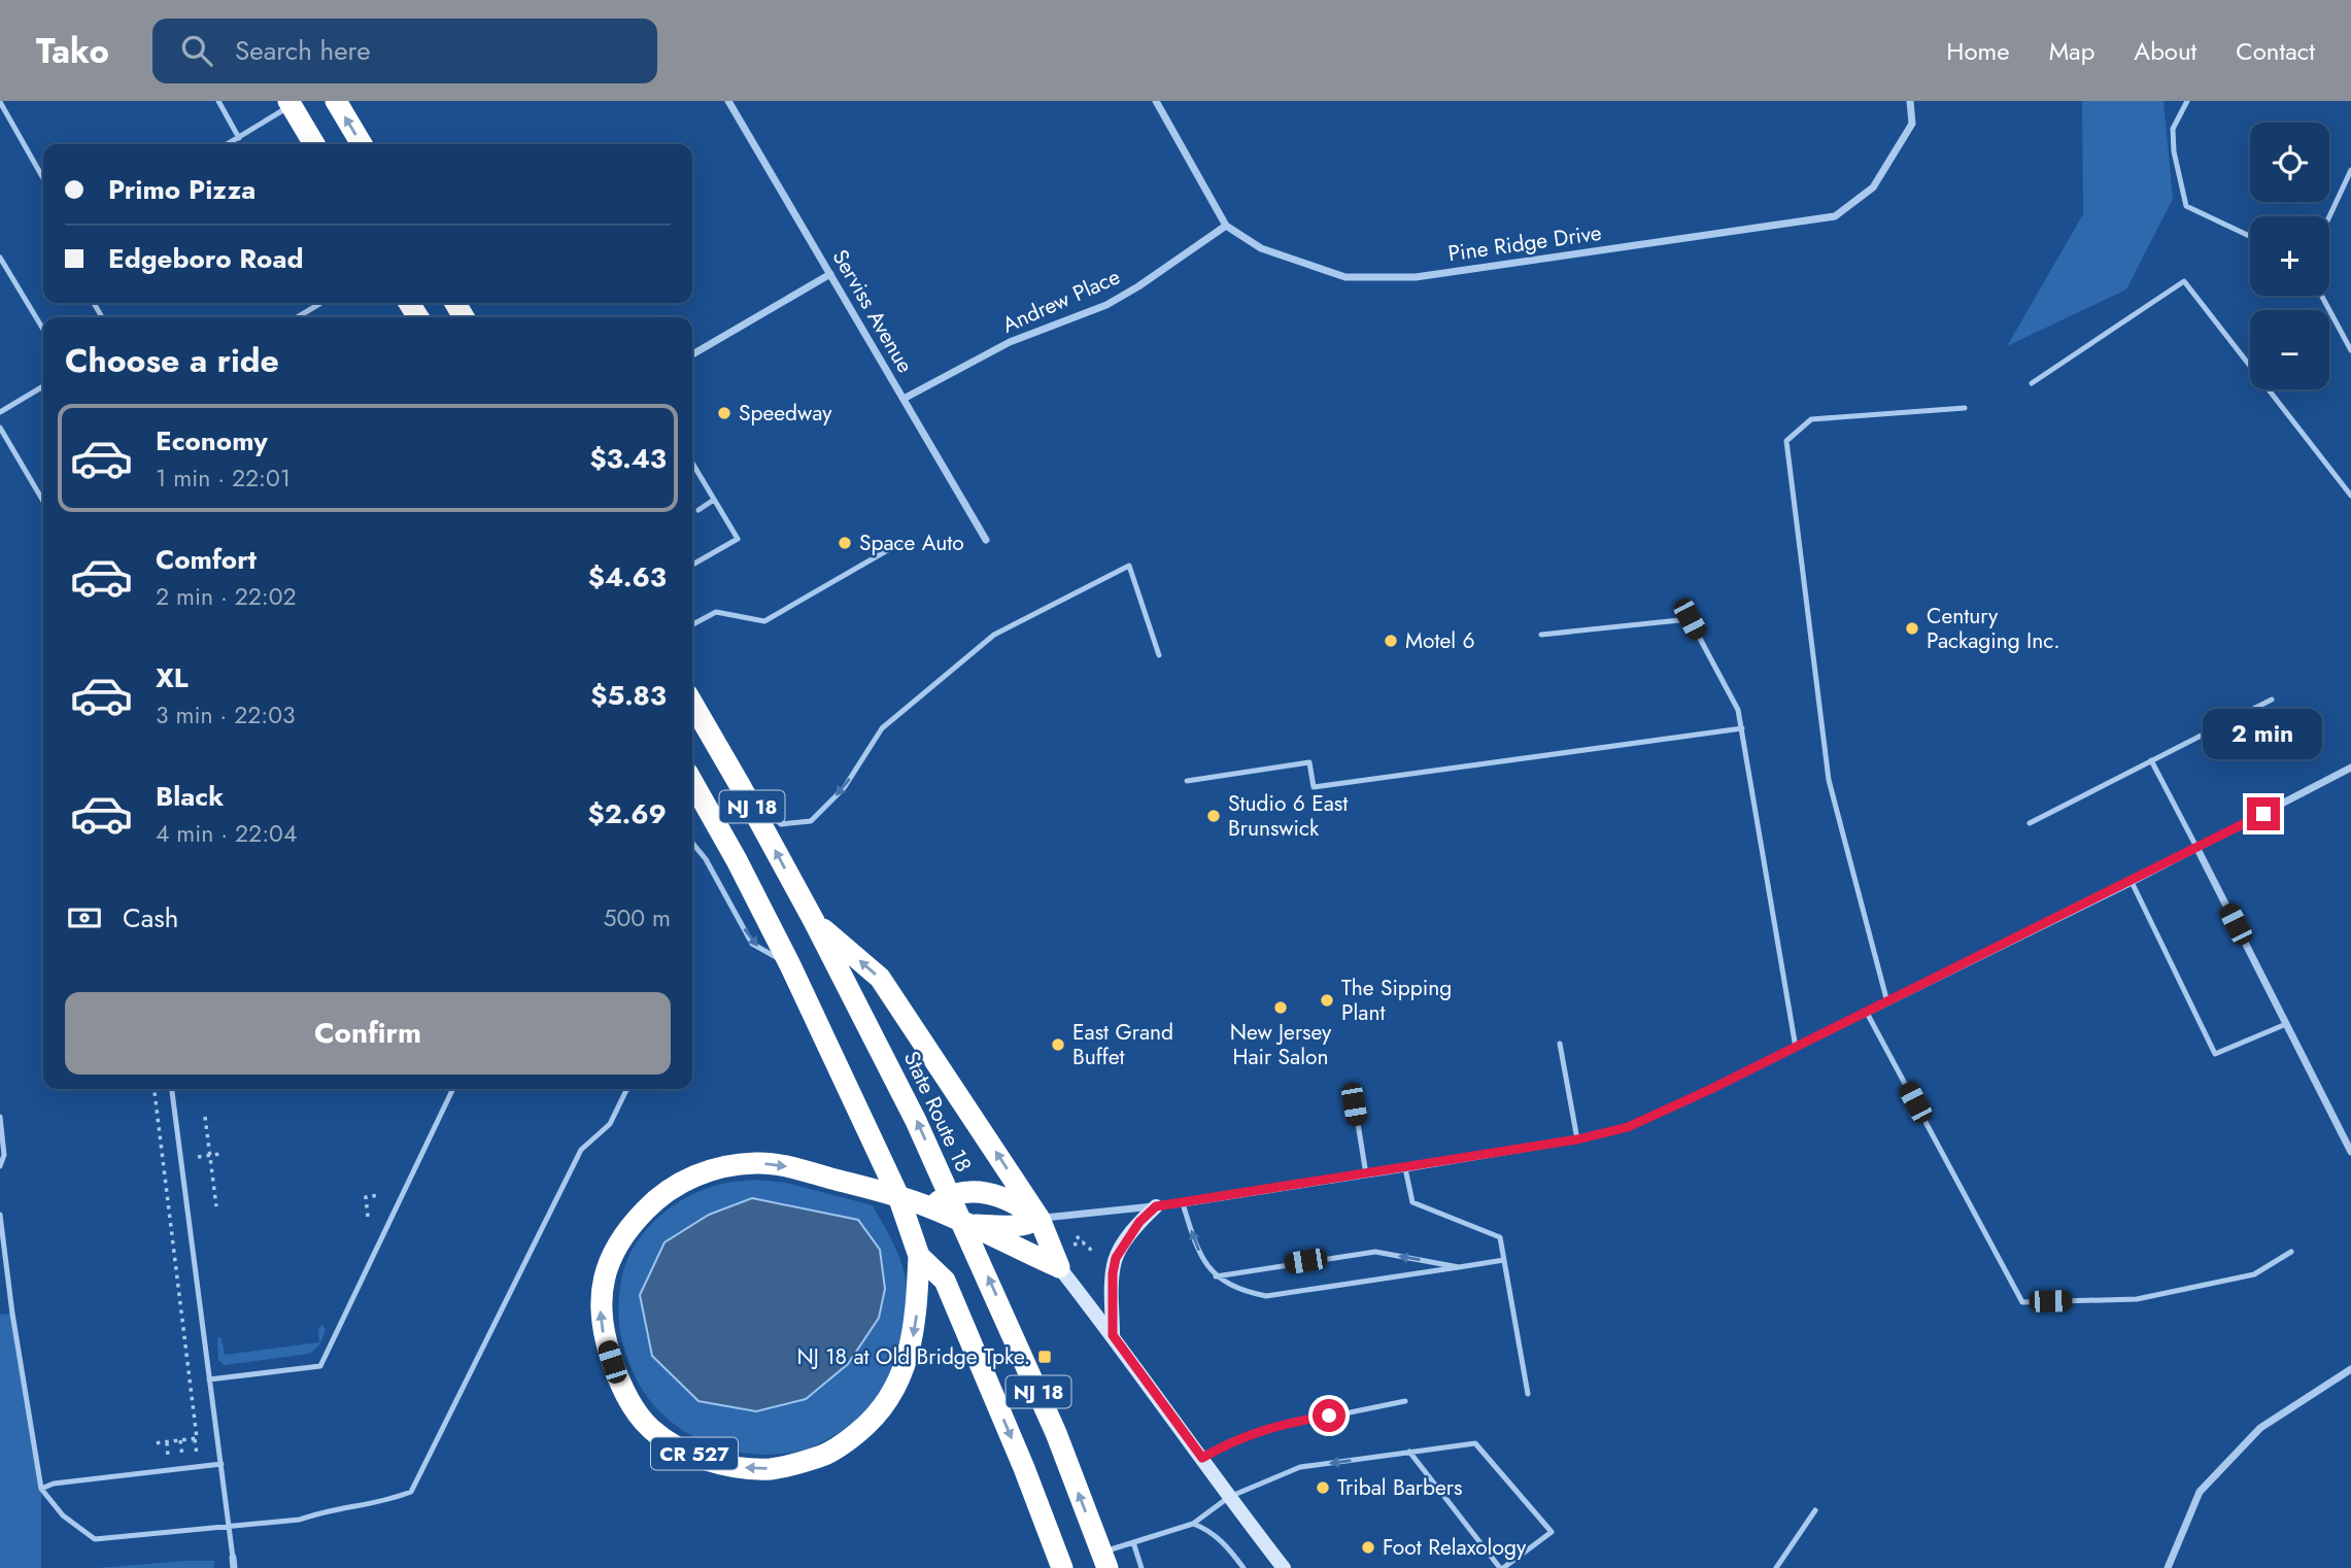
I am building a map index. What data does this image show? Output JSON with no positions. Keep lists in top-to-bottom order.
{
  "streets": {
    "highway": ["NJ 18", "State Route 18", "CR 527"],
    "street": ["Pine Ridge Drive", "Andrew Place", "Serviss Avenue"]
  },
  "crossings": [
    ["Pine Ridge Drive", "Andrew Place"],
    ["Andrew Place", "Serviss Avenue"],
    ["NJ 18", "CR 527"],
    ["State Route 18", "CR 527"]
  ],
  "places": {
    "other": [
      "Speedway",
      "Space Auto",
      "Century Packaging Inc.",
      "Motel 6",
      "Studio 6 East Brunswick",
      "The Sipping Plant",
      "New Jersey Hair Salon",
      "East Grand Buffet",
      "Tribal Barbers",
      "Foot Relaxology"
    ],
    "transit": ["NJ 18 at Old Bridge Tpke."]
  },
  "page": {
    "header": "Tako",
    "search": "Search here",
    "nav": [
      "Home",
      "Map",
      "About",
      "Contact"
    ],
    "map_buttons": ["+", "−"],
    "banner": ["Primo Pizza", "Edgeboro Road"],
    "heading": "Choose a ride",
    "list": [
      {
        "name": "Economy",
        "note": "1 min · 22:01",
        "value": "$3.43"
      },
      {
        "name": "Comfort",
        "note": "2 min · 22:02",
        "value": "$4.63"
      },
      {
        "name": "XL",
        "note": "3 min · 22:03",
        "value": "$5.83"
      },
      {
        "name": "Black",
        "note": "4 min · 22:04",
        "value": "$2.69"
      }
    ],
    "bubble": "2 min",
    "pay": ["Cash", "500 m"],
    "buttons": "Confirm"
  }
}
